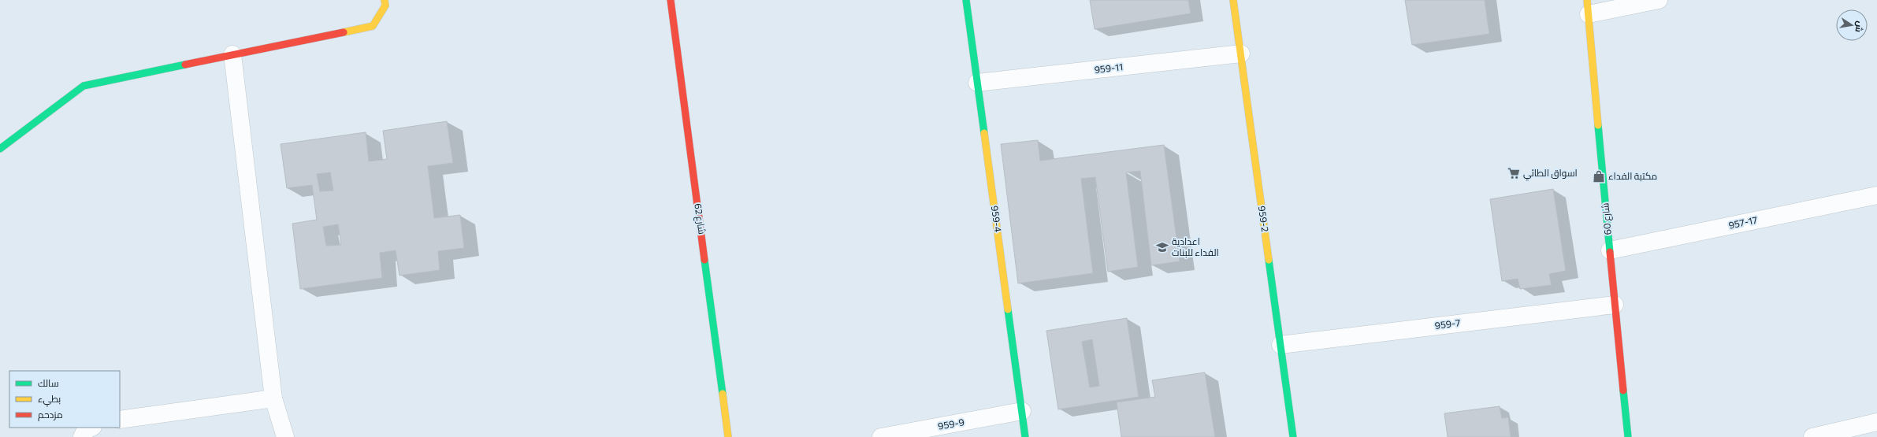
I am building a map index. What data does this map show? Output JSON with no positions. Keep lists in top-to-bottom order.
{
  "streets": {
    "street": [
      "959-11",
      "شارع 62",
      "959-4",
      "959-2",
      "شارع 60",
      "957-17",
      "959-7",
      "959-9"
    ]
  },
  "crossings": [
    ["959-11", "959-4"],
    ["959-11", "959-2"],
    ["959-4", "959-9"],
    ["959-2", "959-7"],
    ["شارع 60", "957-17"],
    ["شارع 60", "959-7"]
  ],
  "places": {
    "supermarket": ["اسواق الطائي"],
    "shop": ["مكتبة الفداء"],
    "school or university": ["اعدادية الفداء للبنات"]
  },
  "legend": ["سالك", "بطيء", "مزدحم"],
  "north": "right"
}
